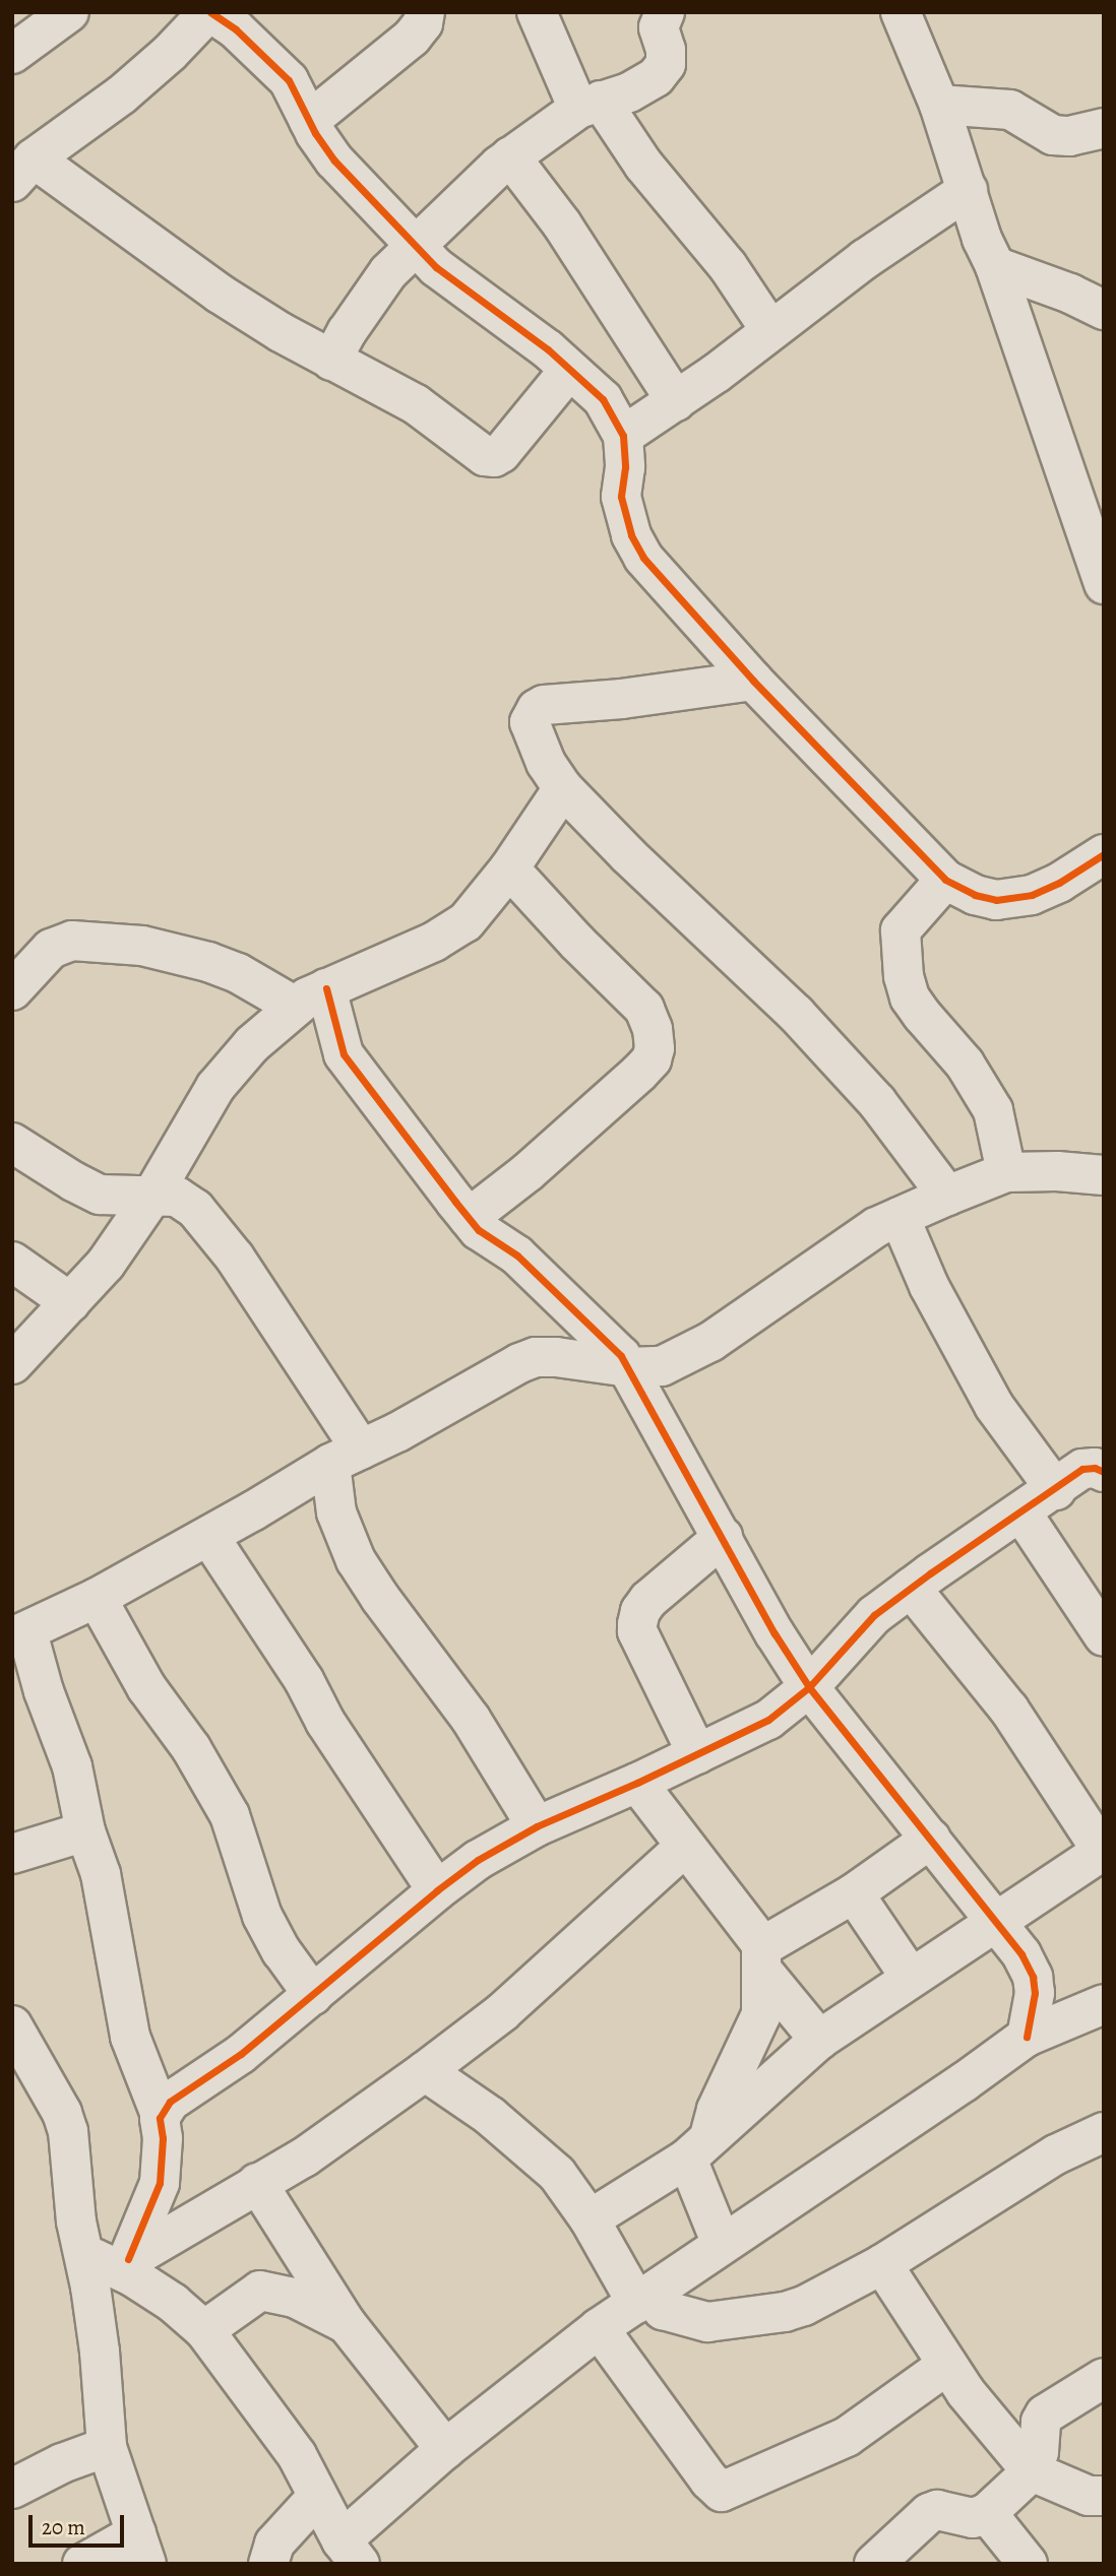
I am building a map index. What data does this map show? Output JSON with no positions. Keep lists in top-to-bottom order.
{
  "scale_bar": "20 m"
}
